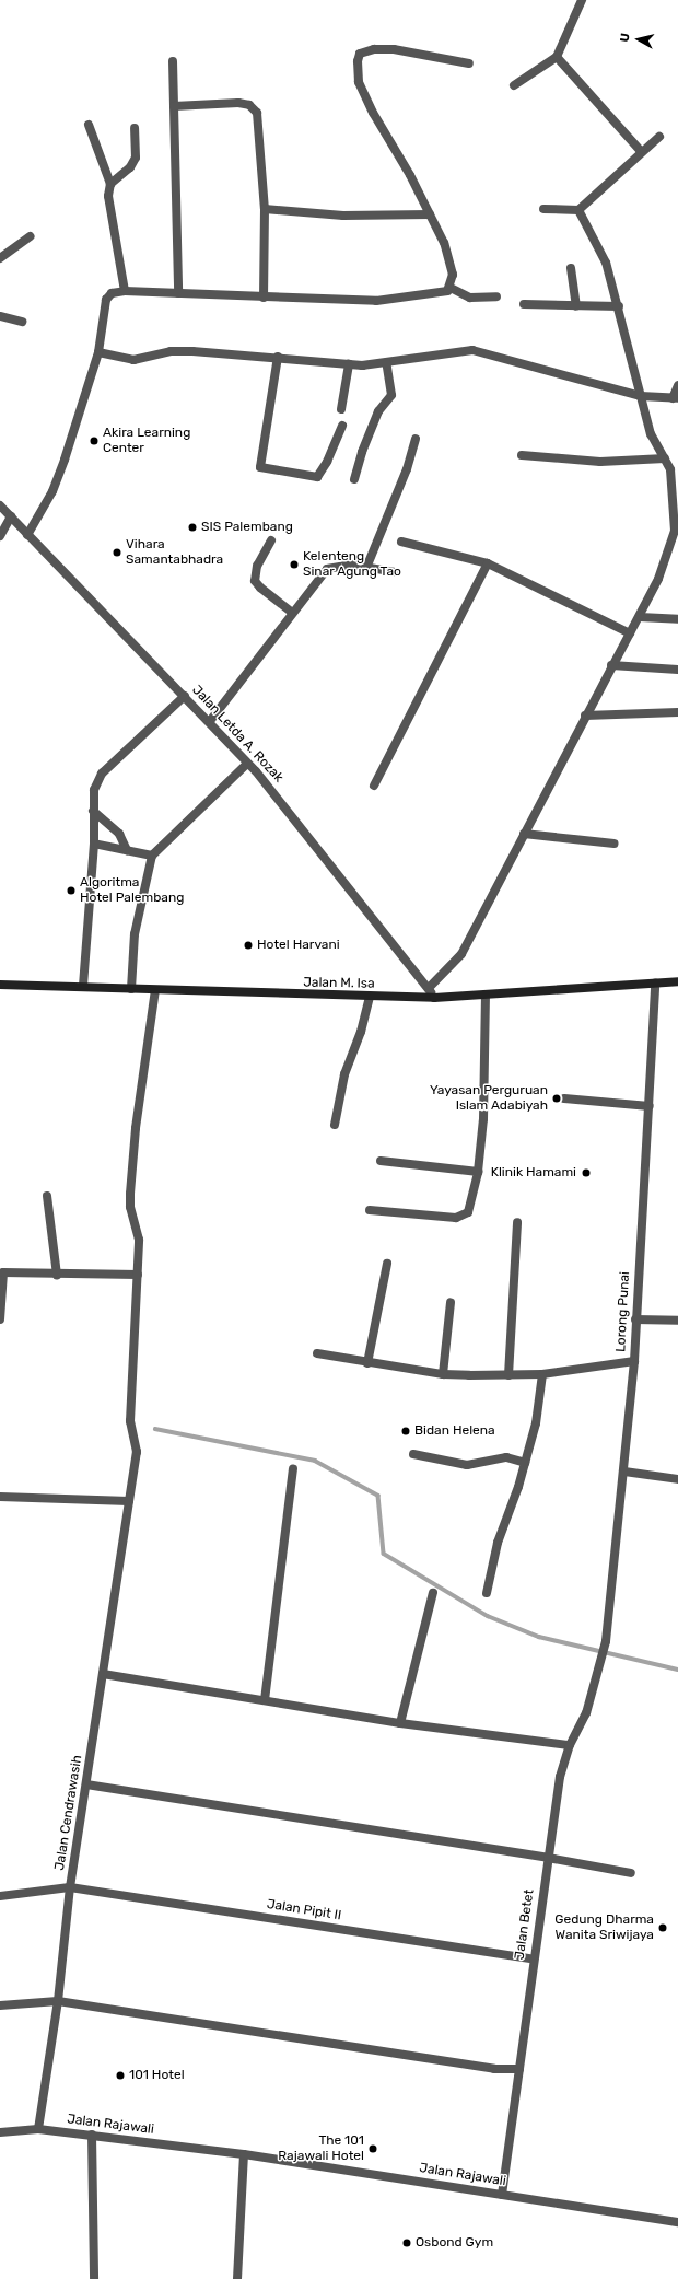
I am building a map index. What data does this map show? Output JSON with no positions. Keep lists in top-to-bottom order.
{
  "streets": {
    "main road": ["Jalan M. Isa"],
    "street": [
      "Jalan Letda A. Rozak",
      "Lorong Punai",
      "Jalan Cendrawasih",
      "Jalan Pipit II",
      "Jalan Betet",
      "Jalan Rajawali"
    ]
  },
  "crossings": [
    ["Jalan Letda A. Rozak", "Jalan M. Isa"],
    ["Jalan M. Isa", "Lorong Punai"],
    ["Jalan M. Isa", "Jalan Cendrawasih"],
    ["Lorong Punai", "Jalan Betet"],
    ["Jalan Cendrawasih", "Jalan Pipit II"],
    ["Jalan Cendrawasih", "Jalan Rajawali"],
    ["Jalan Pipit II", "Jalan Betet"],
    ["Jalan Betet", "Jalan Rajawali"]
  ],
  "places": [
    "Akira Learning Center",
    "SIS Palembang",
    "Vihara Samantabhadra",
    "Kelenteng Sinar Agung Tao",
    "Algoritma Hotel Palembang",
    "Hotel Harvani",
    "Yayasan Perguruan Islam Adabiyah",
    "Klinik Hamami",
    "Bidan Helena",
    "Gedung Dharma Wanita Sriwijaya",
    "101 Hotel",
    "The 101 Rajawali Hotel",
    "Osbond Gym"
  ],
  "north": "left"
}
